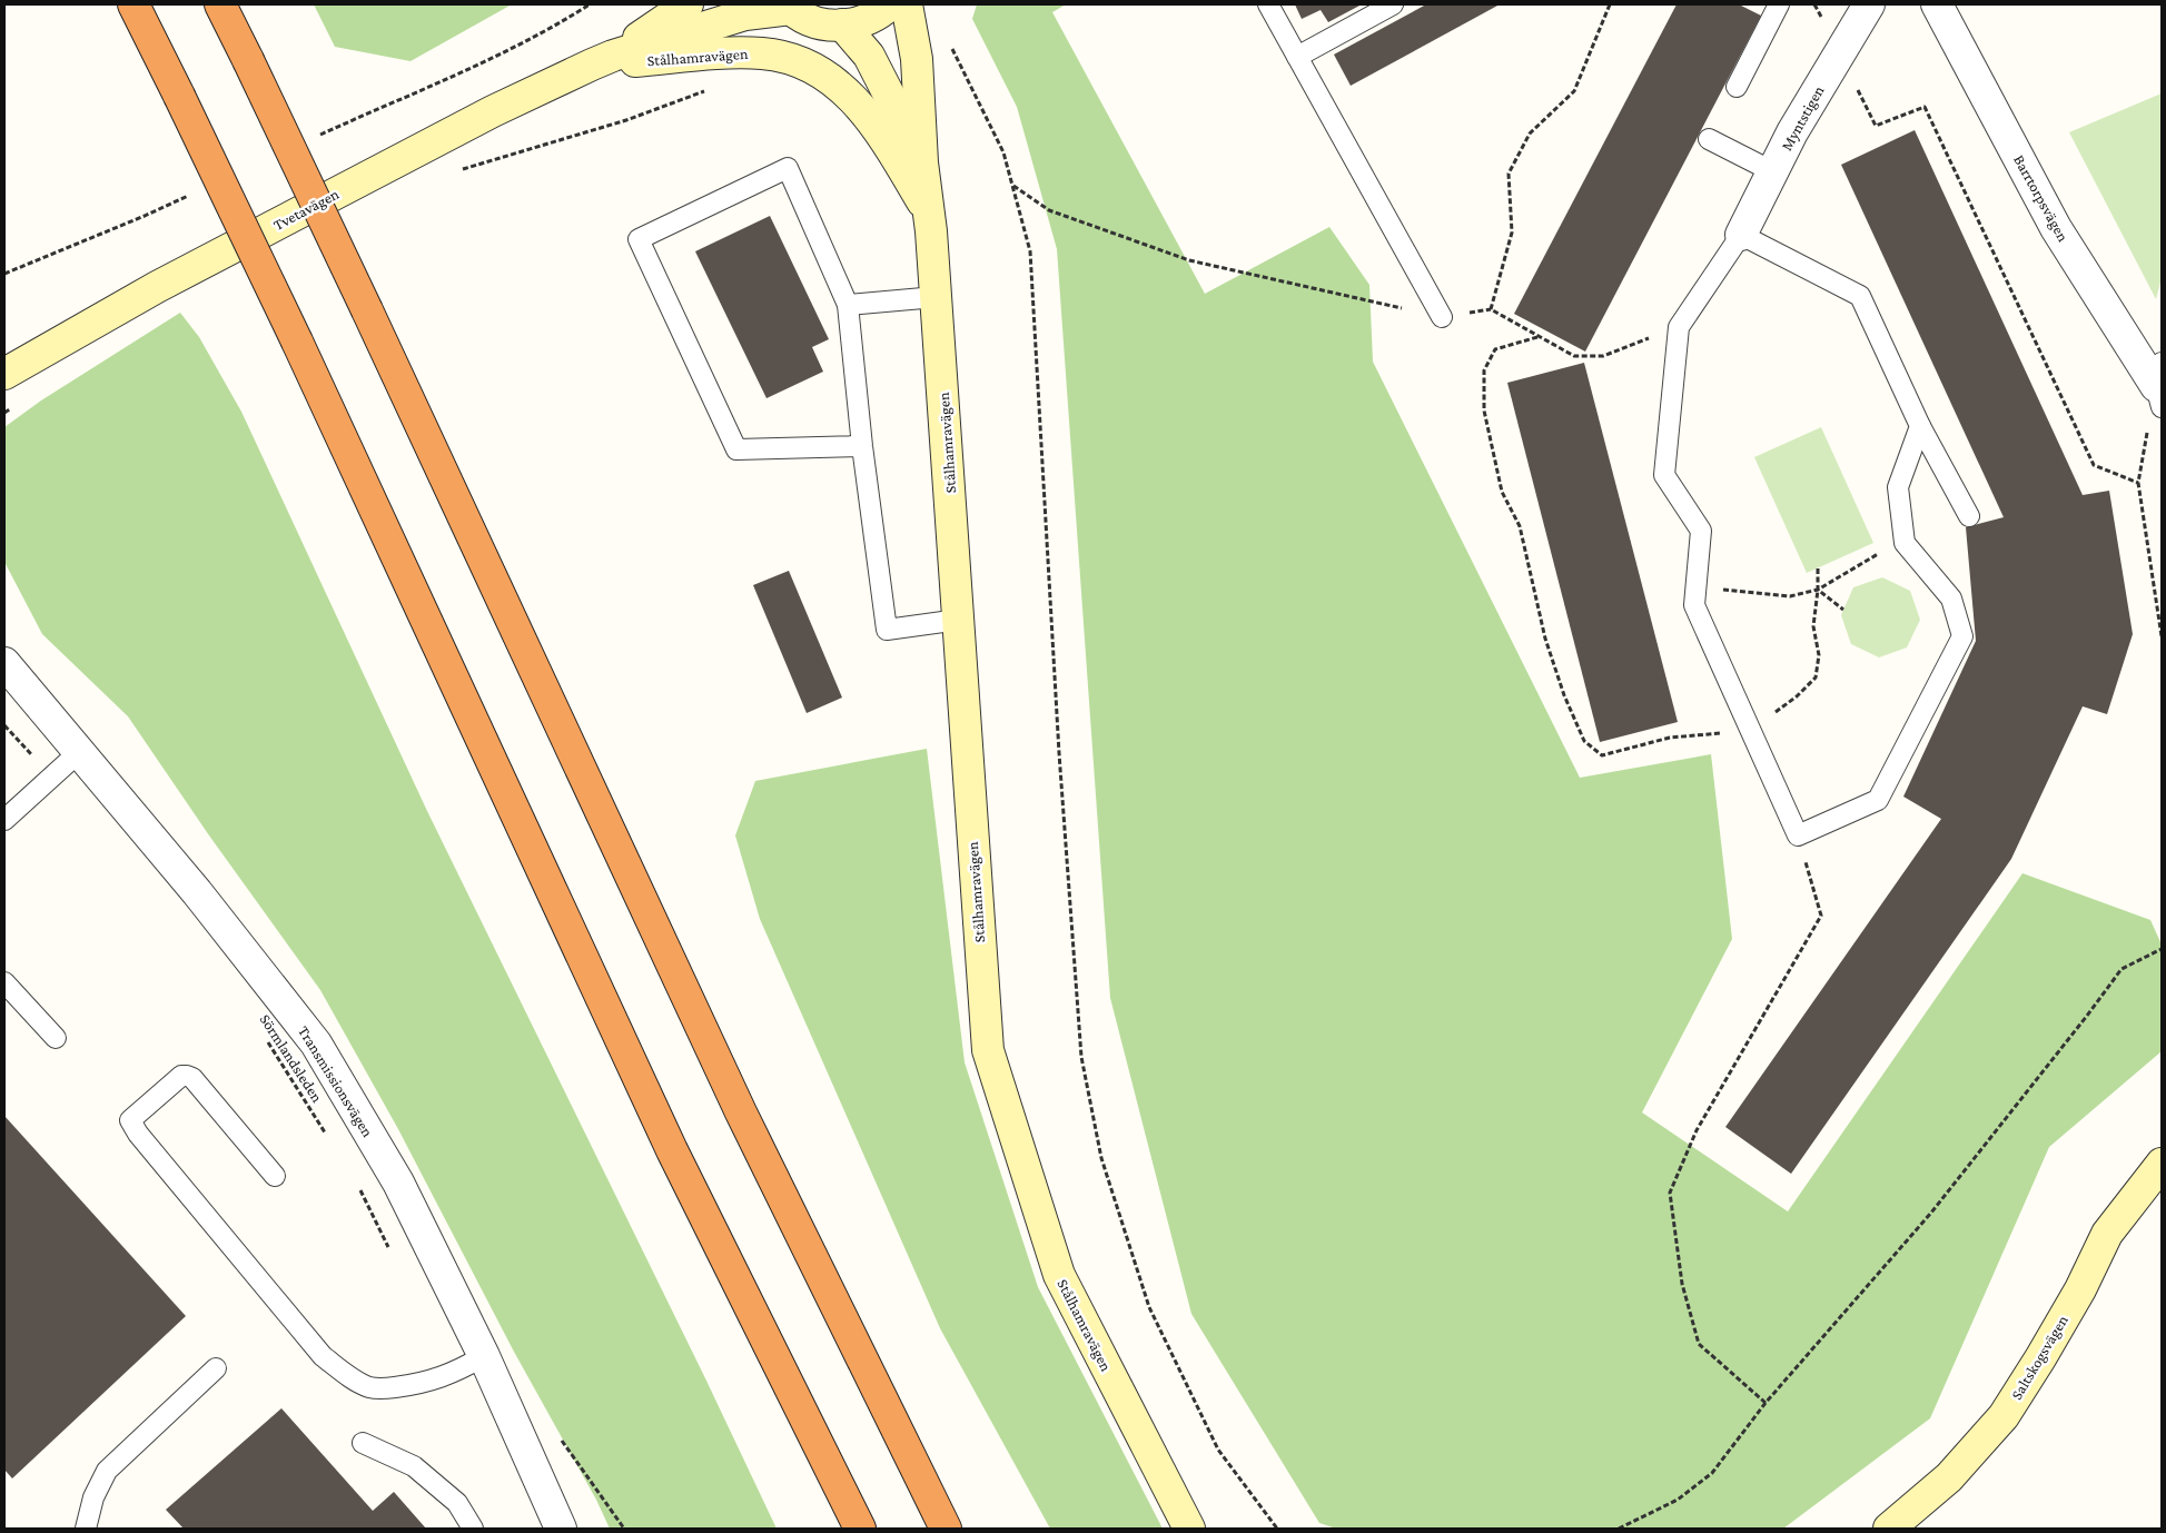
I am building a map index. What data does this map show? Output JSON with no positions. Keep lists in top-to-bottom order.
{
  "streets": {
    "main road": ["Stålhamravägen", "Tvetavägen", "Saltskogsvägen"],
    "street": ["Myntstigen", "Barrtorpsvägen", "Transmissionsvägen"],
    "path": ["Sörmlandsleden"]
  },
  "crossings": [
    ["Stålhamravägen", "Tvetavägen"]
  ]
}
